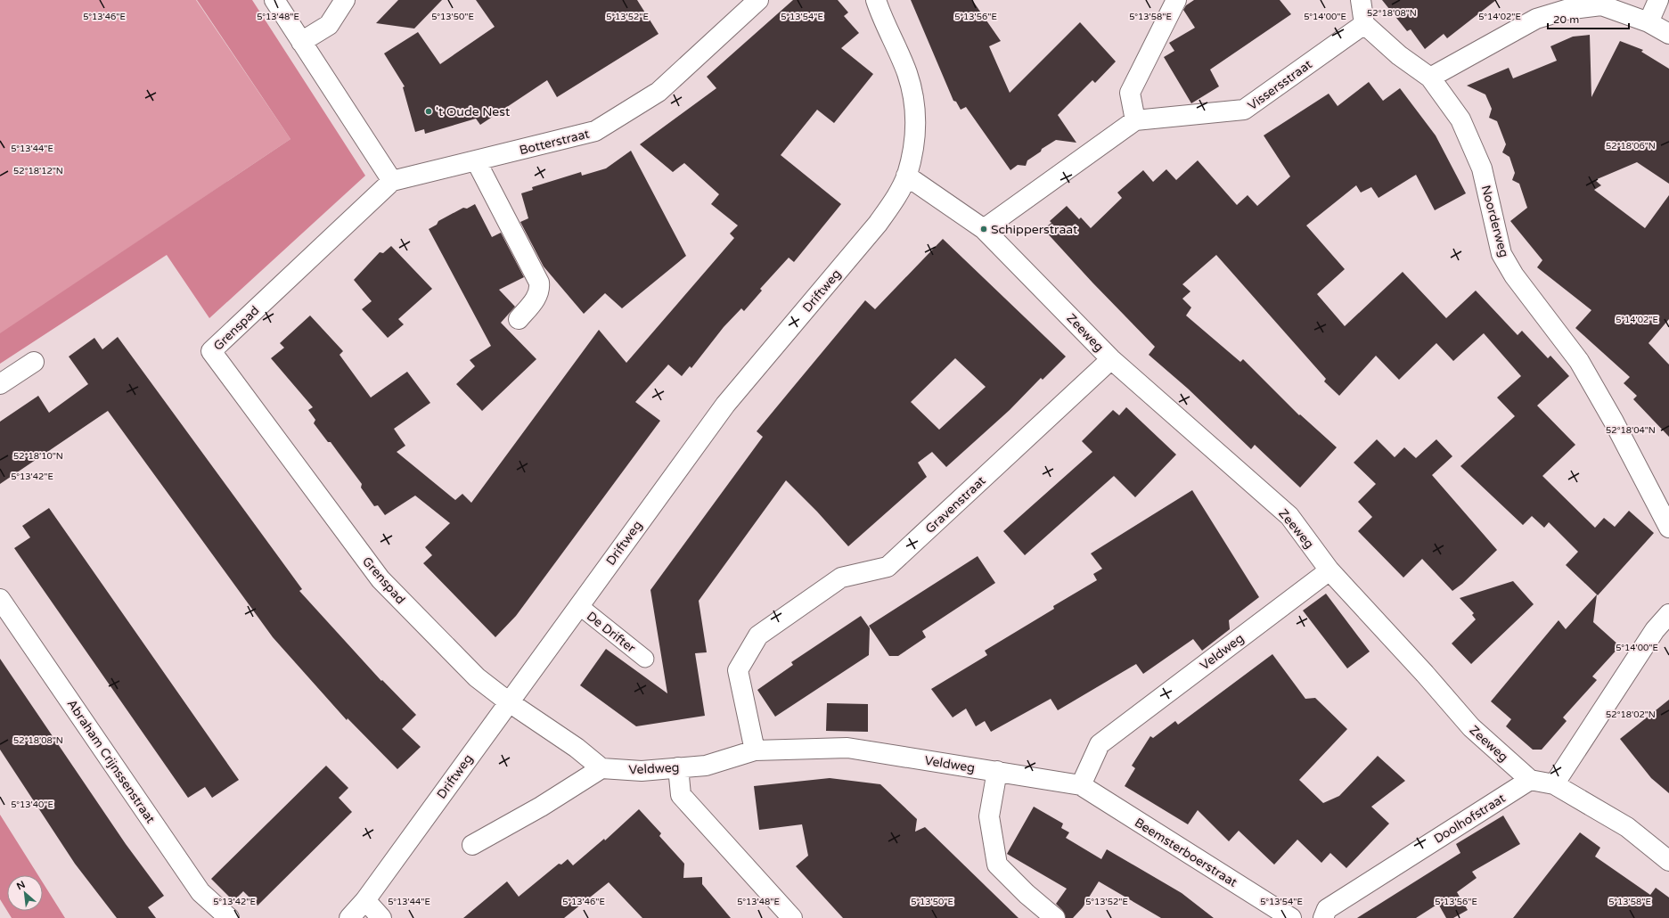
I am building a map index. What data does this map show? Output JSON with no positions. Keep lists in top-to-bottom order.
{
  "streets": {
    "street": [
      "Vissersstraat",
      "Botterstraat",
      "Noorderweg",
      "Driftweg",
      "Grenspad",
      "Zeeweg",
      "Gravenstraat",
      "De Drifter",
      "Veldweg",
      "Abraham Crijnssenstraat",
      "Doolhofstraat",
      "Beemsterboerstraat"
    ]
  },
  "crossings": [
    ["Vissersstraat", "Noorderweg"],
    ["Vissersstraat", "Zeeweg"],
    ["Botterstraat", "Grenspad"],
    ["Driftweg", "Grenspad"],
    ["Driftweg", "Zeeweg"],
    ["Driftweg", "De Drifter"],
    ["Zeeweg", "Gravenstraat"],
    ["Zeeweg", "Veldweg"],
    ["Zeeweg", "Doolhofstraat"],
    ["Gravenstraat", "Veldweg"],
    ["Veldweg", "Beemsterboerstraat"]
  ],
  "places": ["'t Oude Nest", "Schipperstraat"],
  "scale_bar": "20 m",
  "north": "top left",
  "coordinates": [
    "52°18'08\"N",
    "5°13'46\"E",
    "5°13'48\"E",
    "5°13'50\"E",
    "5°13'52\"E",
    "5°13'54\"E",
    "5°13'56\"E",
    "5°13'58\"E",
    "5°14'00\"E",
    "5°14'02\"E",
    "52°18'06\"N",
    "5°13'44\"E",
    "52°18'12\"N",
    "52°18'04\"N",
    "52°18'10\"N",
    "5°13'42\"E",
    "52°18'02\"N",
    "5°13'40\"E"
  ]
}
